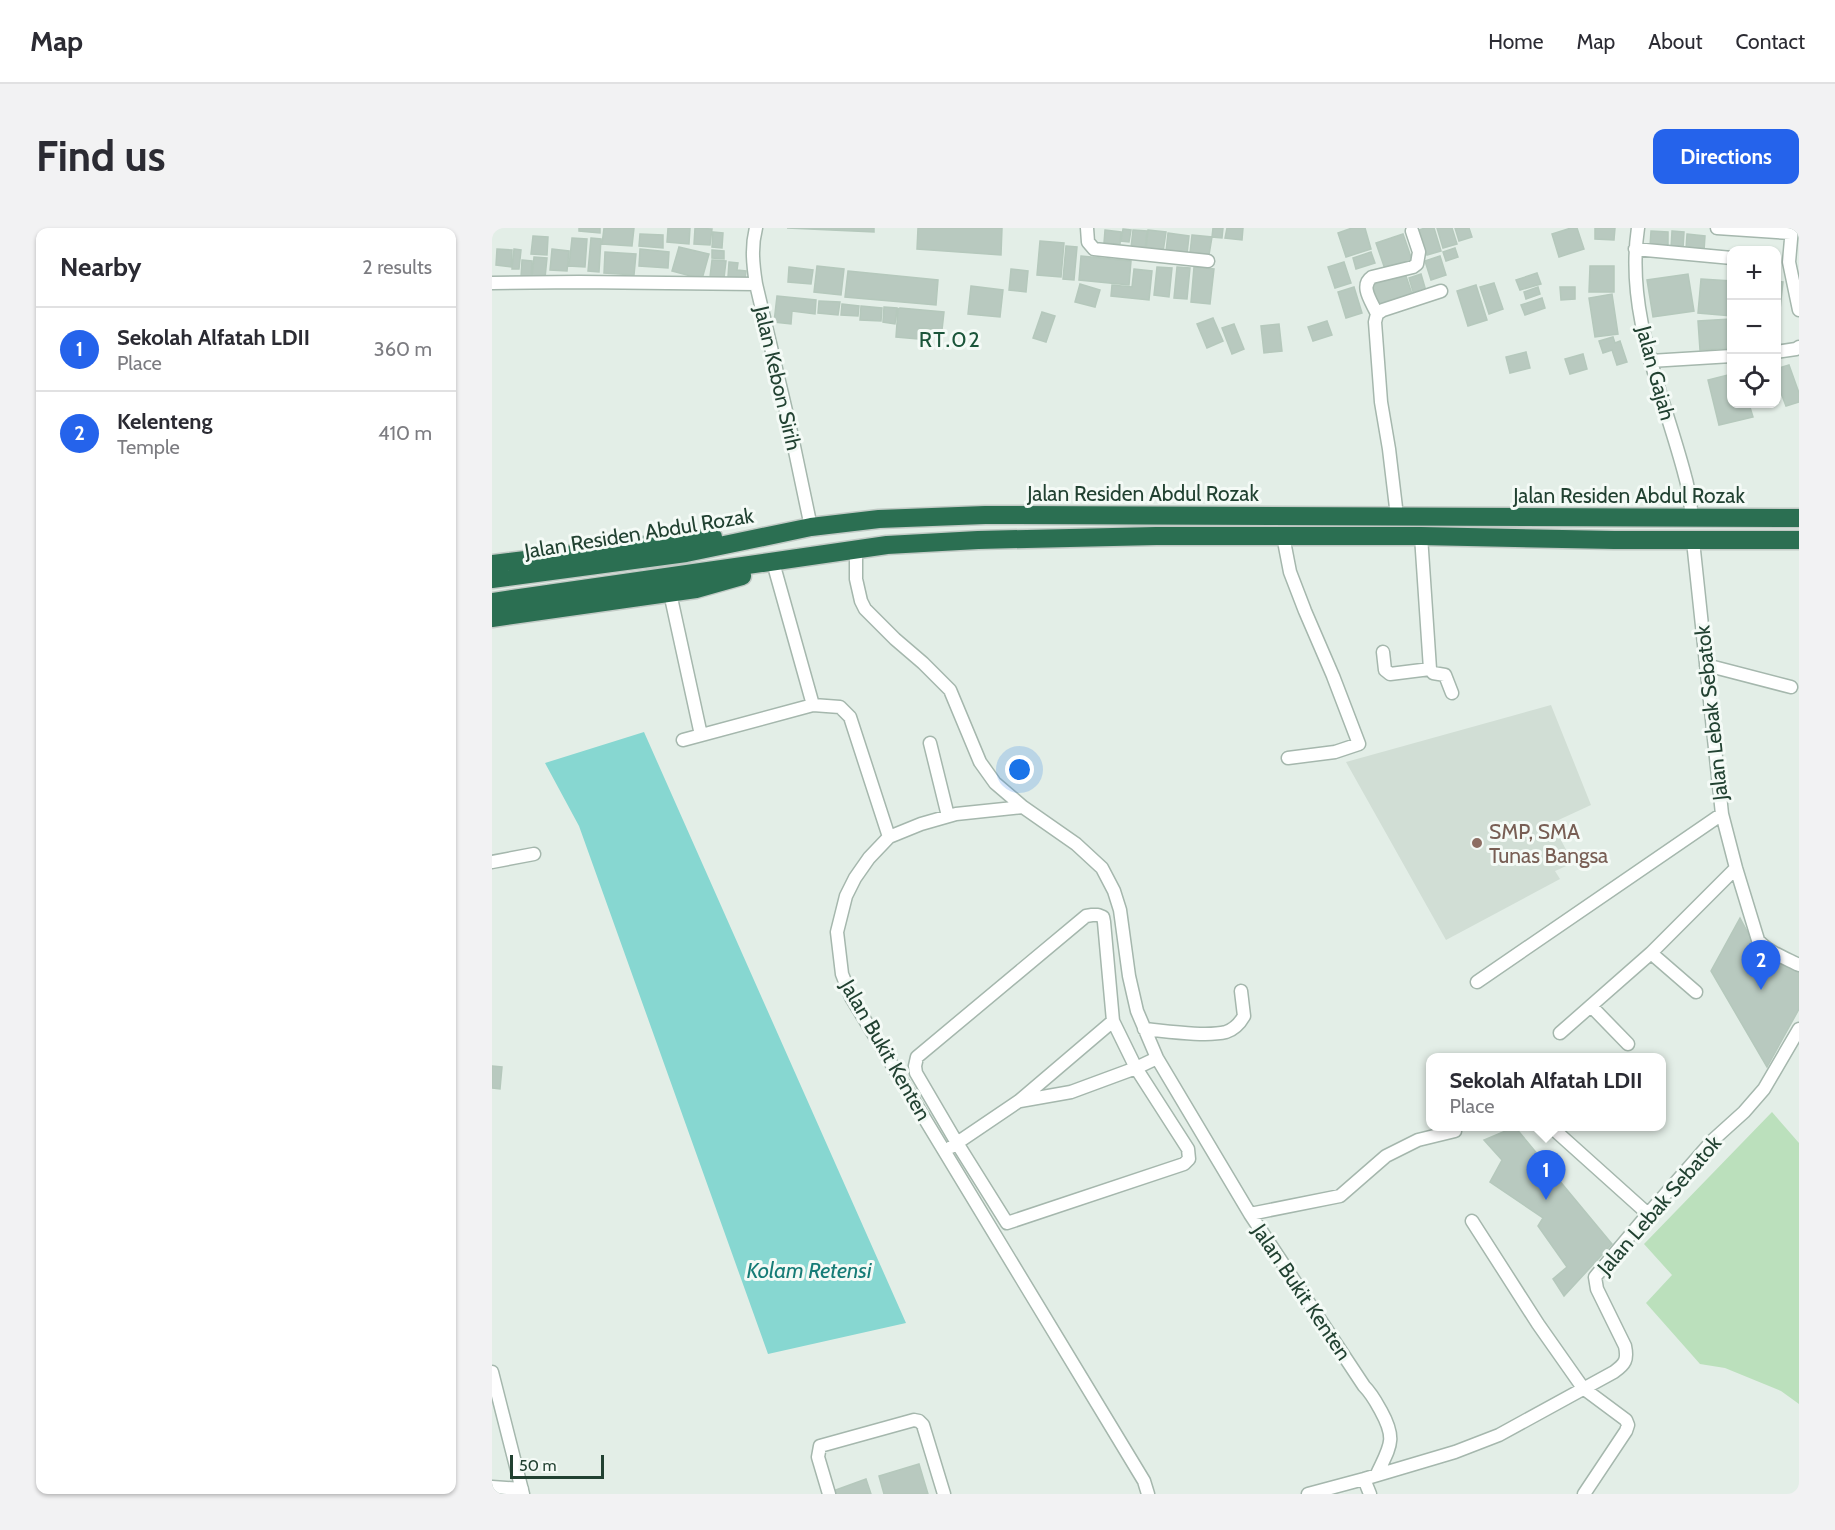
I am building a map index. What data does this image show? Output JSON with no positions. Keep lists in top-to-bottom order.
{
  "streets": {
    "highway": ["Jalan Residen Abdul Rozak"],
    "street": [
      "Jalan Gajah",
      "Jalan Kebon Sirih",
      "Jalan Lebak Sebatok",
      "Jalan Bukit Kenten"
    ]
  },
  "crossings": [
    ["Jalan Gajah", "Jalan Residen Abdul Rozak"],
    ["Jalan Kebon Sirih", "Jalan Residen Abdul Rozak"],
    ["Jalan Residen Abdul Rozak", "Jalan Lebak Sebatok"],
    ["Jalan Lebak Sebatok", "Jalan Bukit Kenten"]
  ],
  "districts": ["RT.02"],
  "water": ["Kolam Retensi"],
  "places": ["SMP, SMA Tunas Bangsa"],
  "scale_bar": "50 m",
  "page": {
    "header": "Map",
    "nav": [
      "Home",
      "Map",
      "About",
      "Contact"
    ],
    "buttons": "Directions",
    "title": "Find us",
    "heading": ["Nearby", "2 results"],
    "map_buttons": ["+", "−"],
    "list": [
      {
        "mark": "1",
        "name": "Sekolah Alfatah LDII",
        "note": "Place",
        "value": "360 m"
      },
      {
        "mark": "2",
        "name": "Kelenteng",
        "note": "Temple",
        "value": "410 m"
      }
    ],
    "pins": ["2", "1"],
    "popup": ["Sekolah Alfatah LDII", "Place"],
    "scale": "50 m"
  }
}
